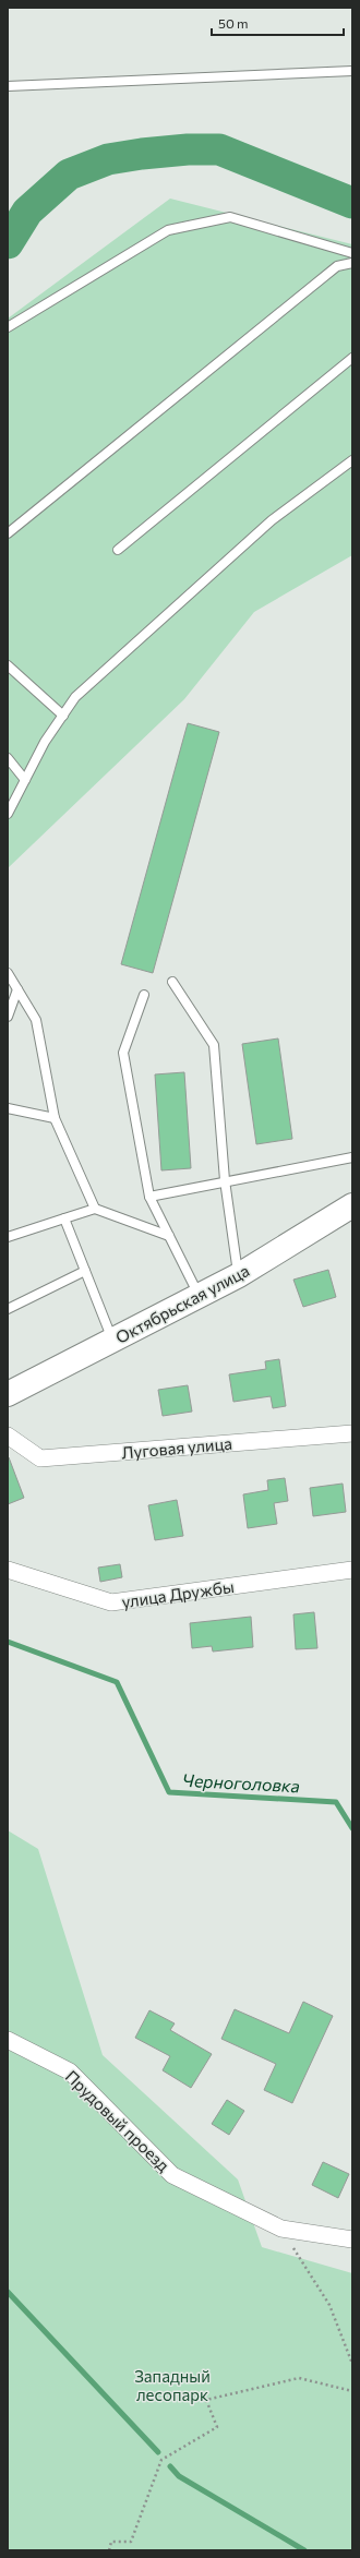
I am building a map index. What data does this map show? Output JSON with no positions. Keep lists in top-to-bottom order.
{
  "streets": {
    "street": [
      "Октябрьская улица",
      "Луговая улица",
      "улица Дружбы",
      "Прудовый проезд"
    ]
  },
  "water": ["Черноголовка"],
  "parks": ["Западный лесопарк"],
  "scale_bar": "50 m"
}
